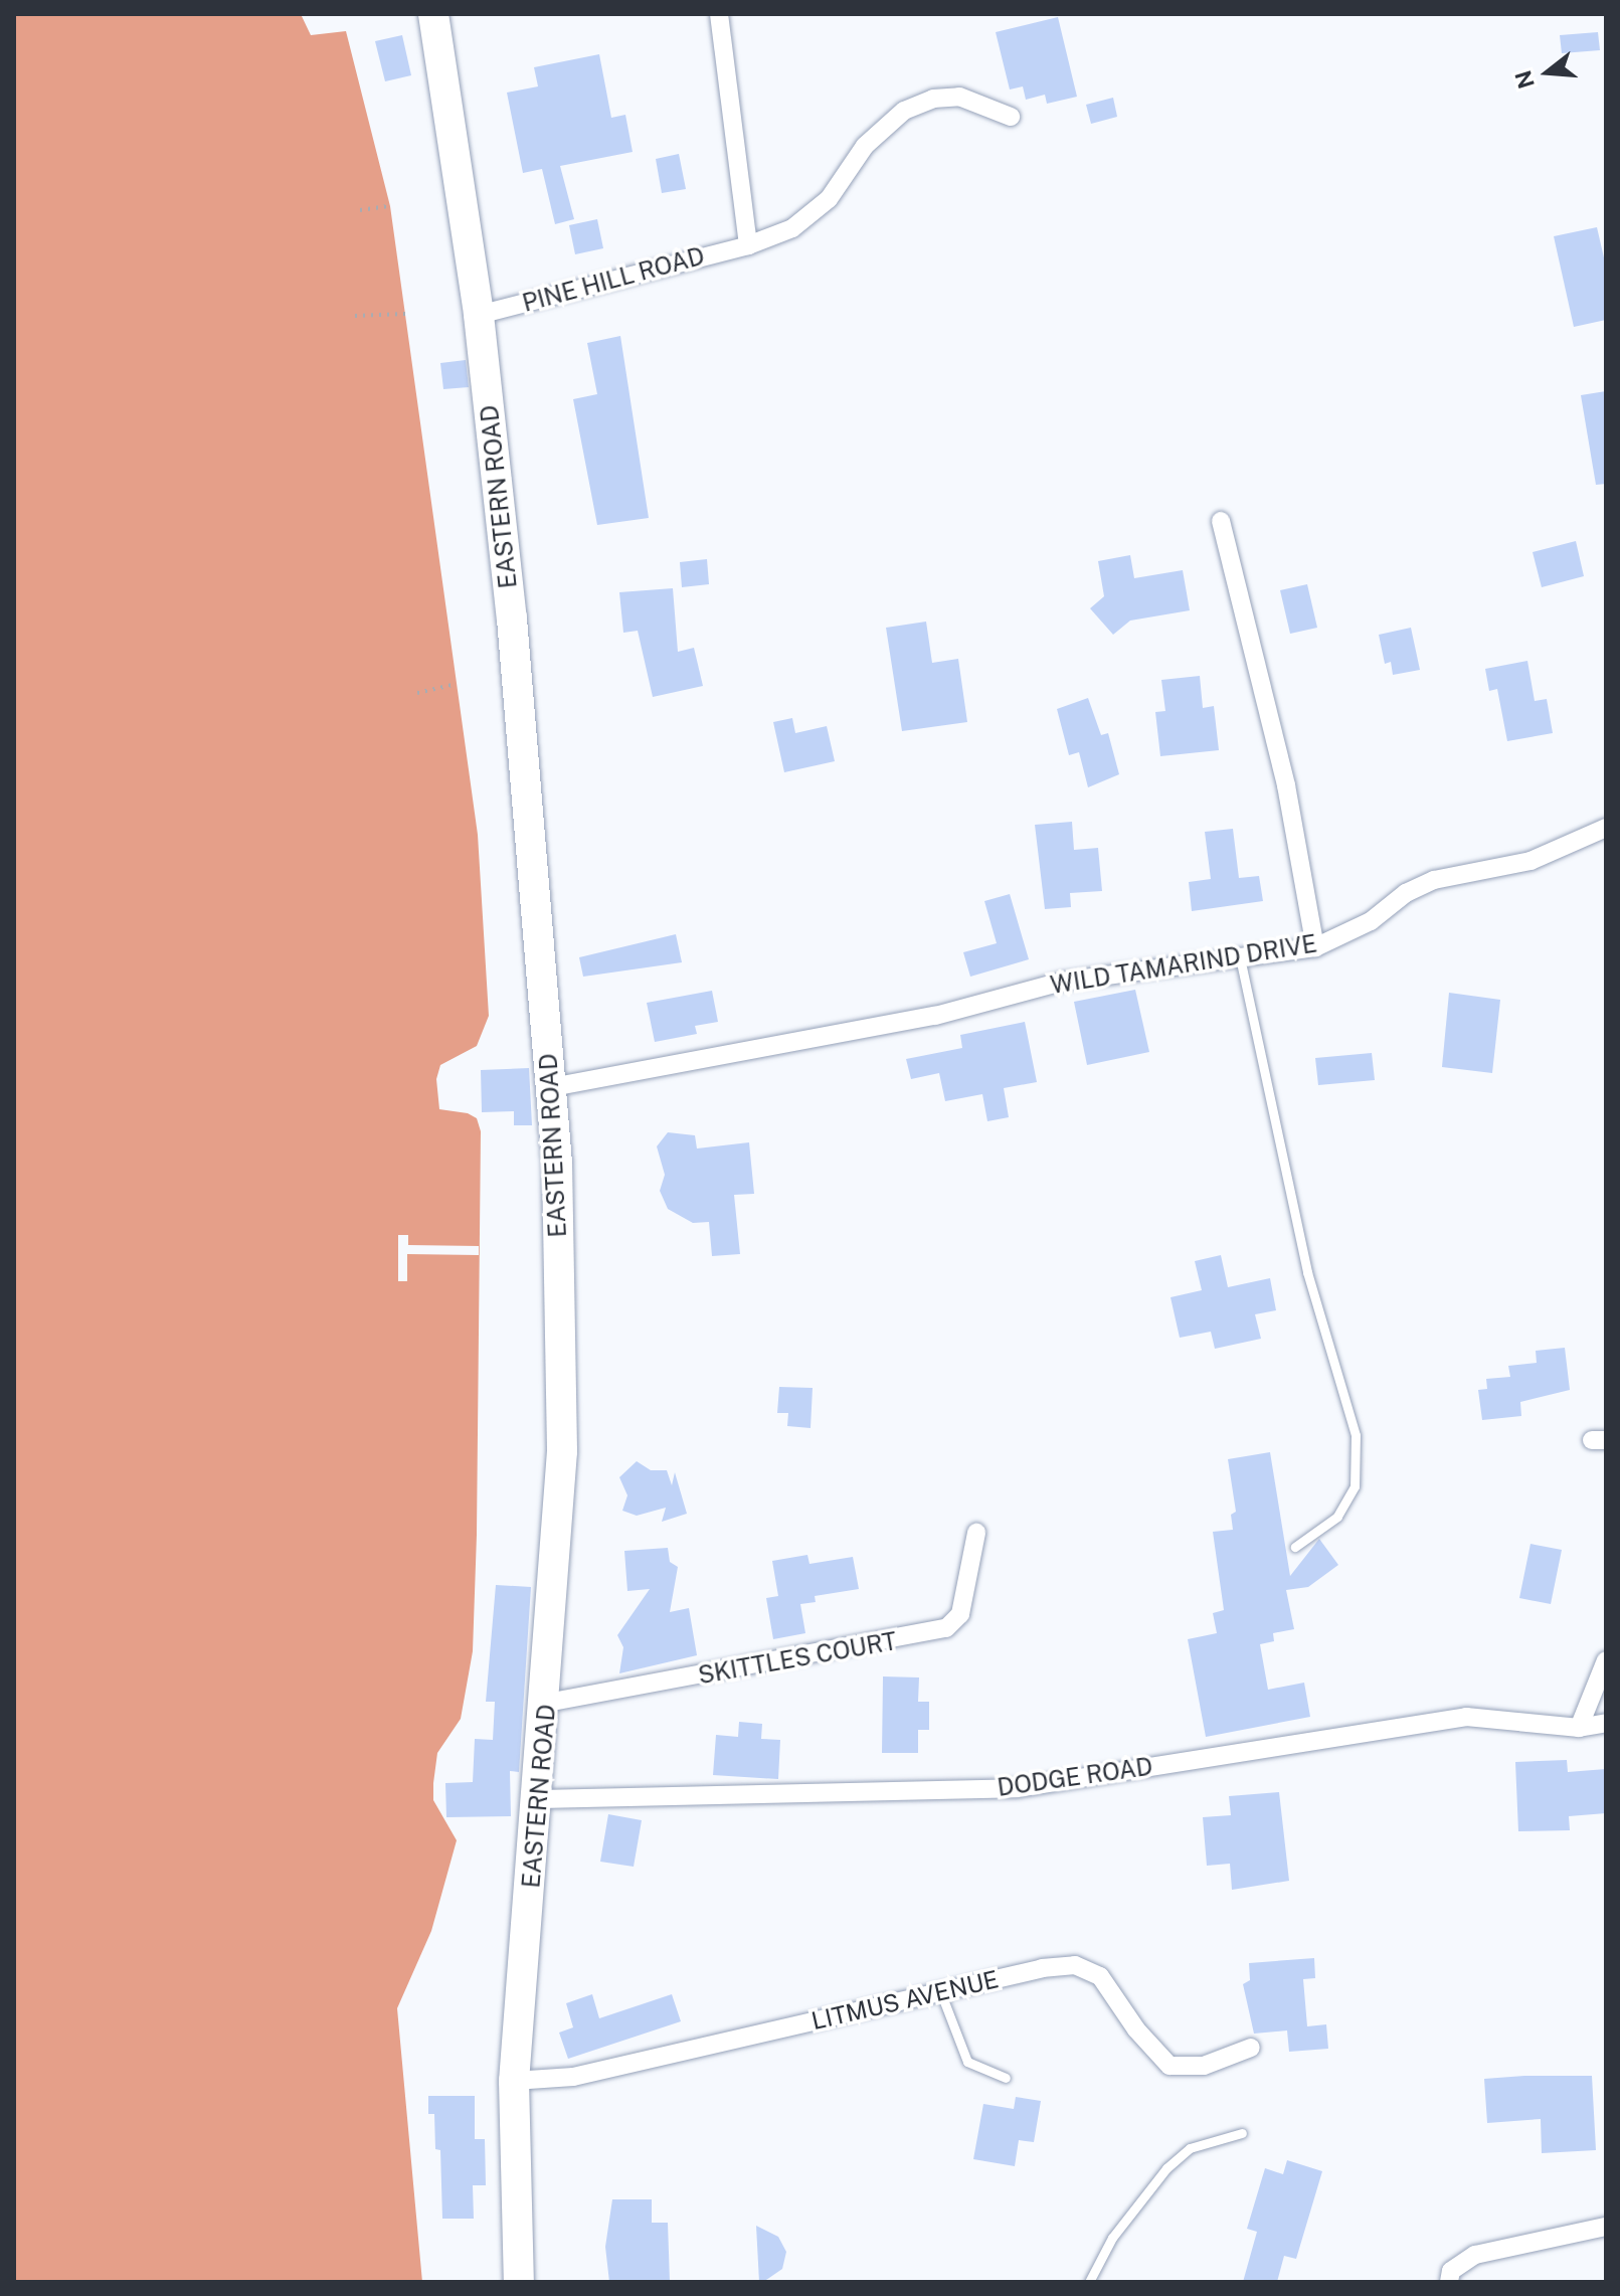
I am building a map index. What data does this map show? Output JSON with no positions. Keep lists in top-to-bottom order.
{
  "streets": {
    "highway": ["EASTERN ROAD"],
    "street": [
      "PINE HILL ROAD",
      "WILD TAMARIND DRIVE",
      "SKITTLES COURT",
      "DODGE ROAD",
      "LITMUS AVENUE"
    ]
  },
  "crossings": [
    ["PINE HILL ROAD", "EASTERN ROAD"],
    ["EASTERN ROAD", "WILD TAMARIND DRIVE"],
    ["EASTERN ROAD", "SKITTLES COURT"],
    ["EASTERN ROAD", "DODGE ROAD"],
    ["EASTERN ROAD", "LITMUS AVENUE"]
  ],
  "north": "left"
}
